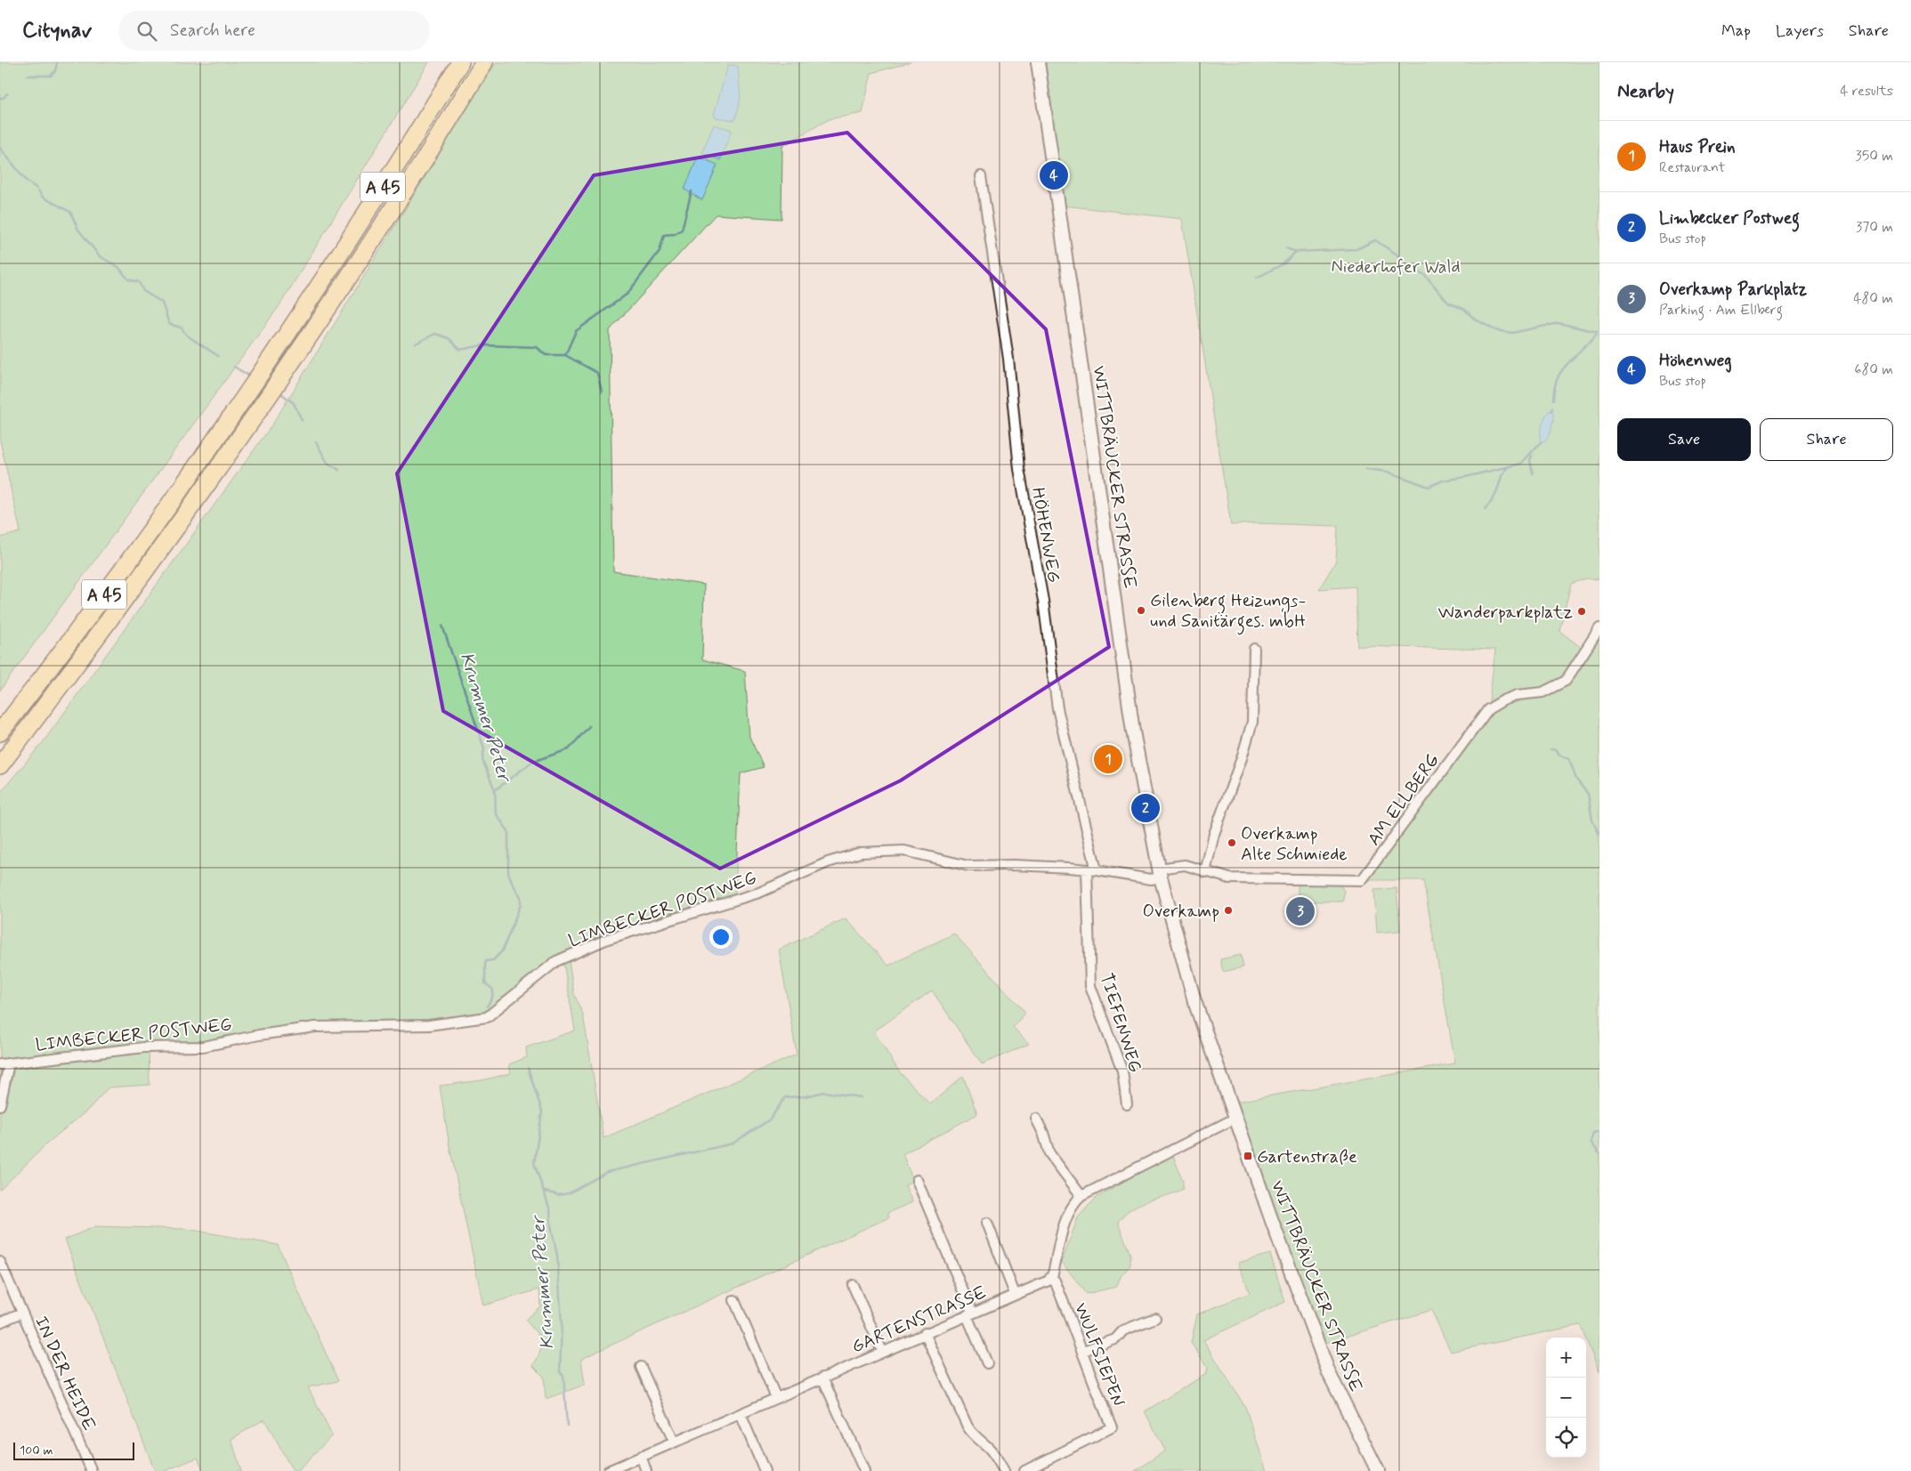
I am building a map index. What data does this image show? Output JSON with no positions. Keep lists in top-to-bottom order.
{
  "streets": {
    "highway": ["A 45"],
    "main road": ["WITTBRÄUCKER STRASSE"],
    "street": [
      "HÖHENWEG",
      "AM ELLBERG",
      "LIMBECKER POSTWEG",
      "TIEFENWEG",
      "GARTENSTRASSE",
      "WULFSIEPEN",
      "IN DER HEIDE"
    ]
  },
  "crossings": [
    ["WITTBRÄUCKER STRASSE", "AM ELLBERG"],
    ["WITTBRÄUCKER STRASSE", "LIMBECKER POSTWEG"],
    ["HÖHENWEG", "LIMBECKER POSTWEG"],
    ["AM ELLBERG", "LIMBECKER POSTWEG"],
    ["LIMBECKER POSTWEG", "TIEFENWEG"],
    ["GARTENSTRASSE", "WULFSIEPEN"]
  ],
  "water": ["Krummer Peter"],
  "parks": ["Niederhofer Wald"],
  "places": {
    "other": [
      "Gilenberg Heizungs- und Sanitärges. mbH",
      "Wanderparkplatz",
      "Overkamp Alte Schmiede",
      "Overkamp"
    ],
    "transit": ["Gartenstraße"]
  },
  "scale_bar": "100 m",
  "page": {
    "header": "Citynav",
    "search": "Search here",
    "nav": ["Map", "Layers", "Share"],
    "heading": ["Nearby", "4 results"],
    "list": [
      {
        "mark": "1",
        "name": "Haus Prein",
        "note": "Restaurant",
        "value": "350 m"
      },
      {
        "mark": "2",
        "name": "Limbecker Postweg",
        "note": "Bus stop",
        "value": "370 m"
      },
      {
        "mark": "3",
        "name": "Overkamp Parkplatz",
        "note": "Parking · Am Ellberg",
        "value": "480 m"
      },
      {
        "mark": "4",
        "name": "Höhenweg",
        "note": "Bus stop",
        "value": "680 m"
      }
    ],
    "pins": [
      "4",
      "1",
      "2",
      "3"
    ],
    "buttons": ["Save", "Share"],
    "map_buttons": ["+", "−"],
    "scale": "100 m"
  }
}
